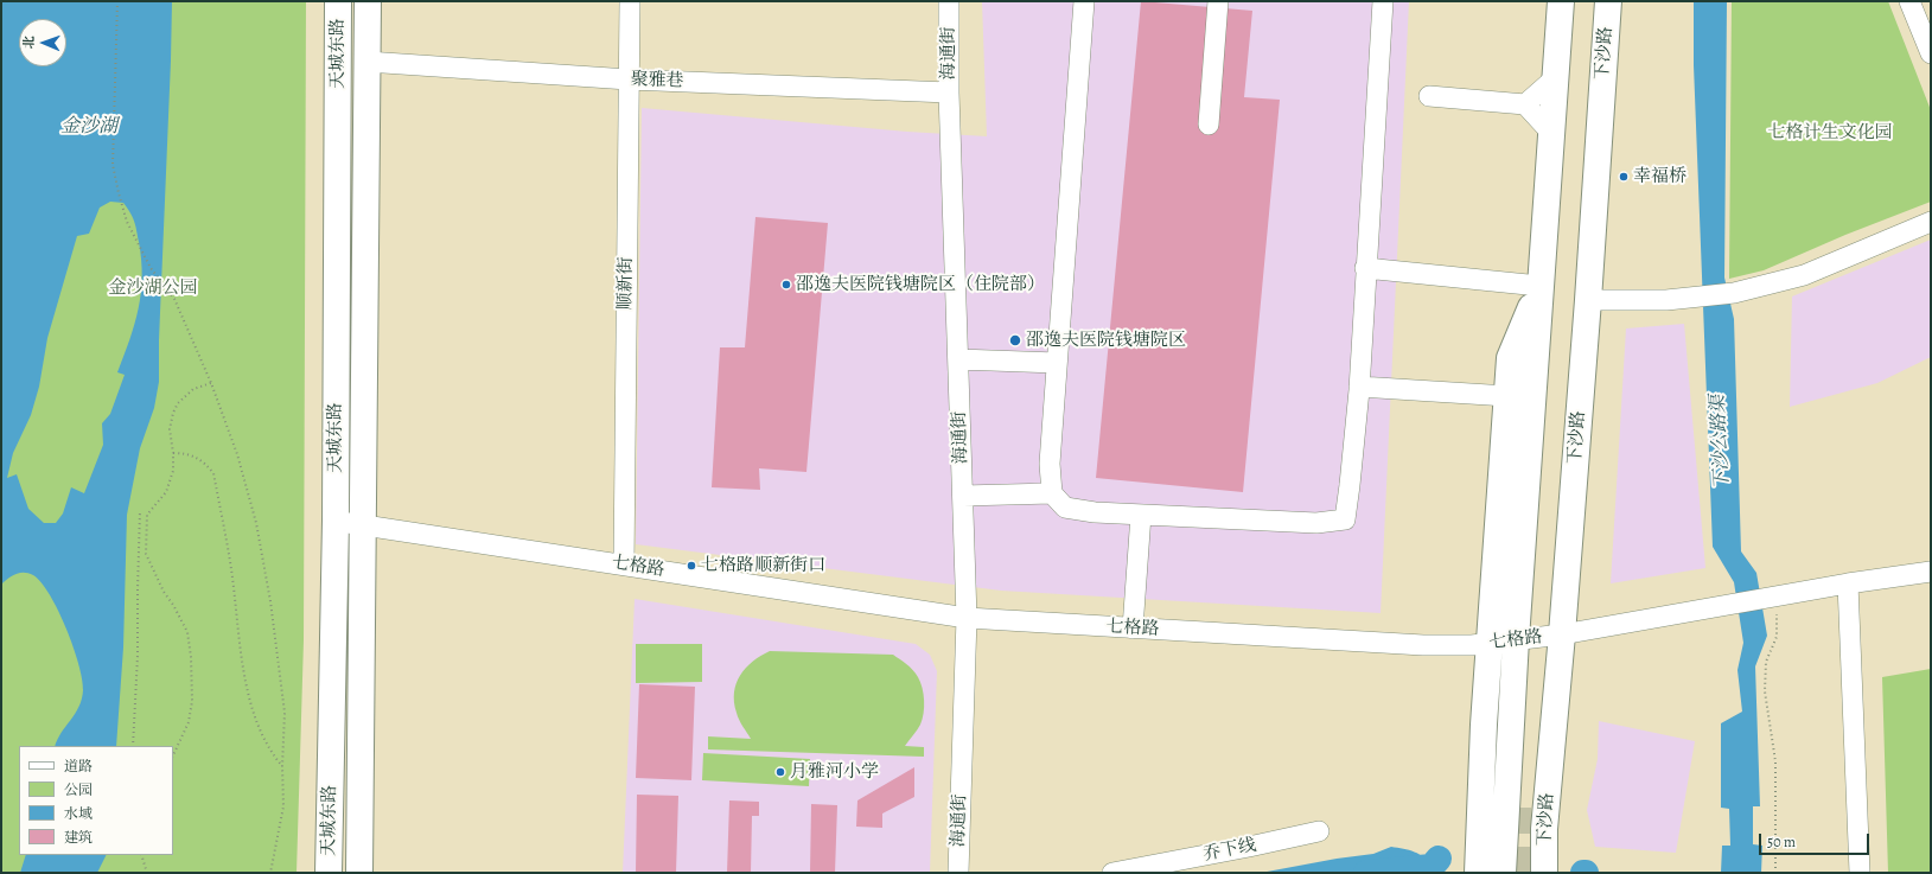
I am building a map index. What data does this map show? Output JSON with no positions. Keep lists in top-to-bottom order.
{
  "streets": {
    "main road": ["天城东路", "下沙路"],
    "street": [
      "海通街",
      "聚雅巷",
      "顺新街",
      "七格路",
      "乔下线"
    ]
  },
  "crossings": [
    ["天城东路", "聚雅巷"],
    ["天城东路", "七格路"],
    ["海通街", "聚雅巷"],
    ["海通街", "七格路"],
    ["下沙路", "七格路"],
    ["聚雅巷", "顺新街"],
    ["顺新街", "七格路"]
  ],
  "water": ["金沙湖", "下沙公路渠"],
  "parks": ["七格计生文化园", "金沙湖公园"],
  "places": [
    "幸福桥",
    "邵逸夫医院钱塘院区（住院部）",
    "邵逸夫医院钱塘院区",
    "七格路顺新街口",
    "月雅河小学"
  ],
  "legend": [
    "道路",
    "公园",
    "水域",
    "建筑"
  ],
  "scale_bar": "50 m",
  "north": "left"
}
